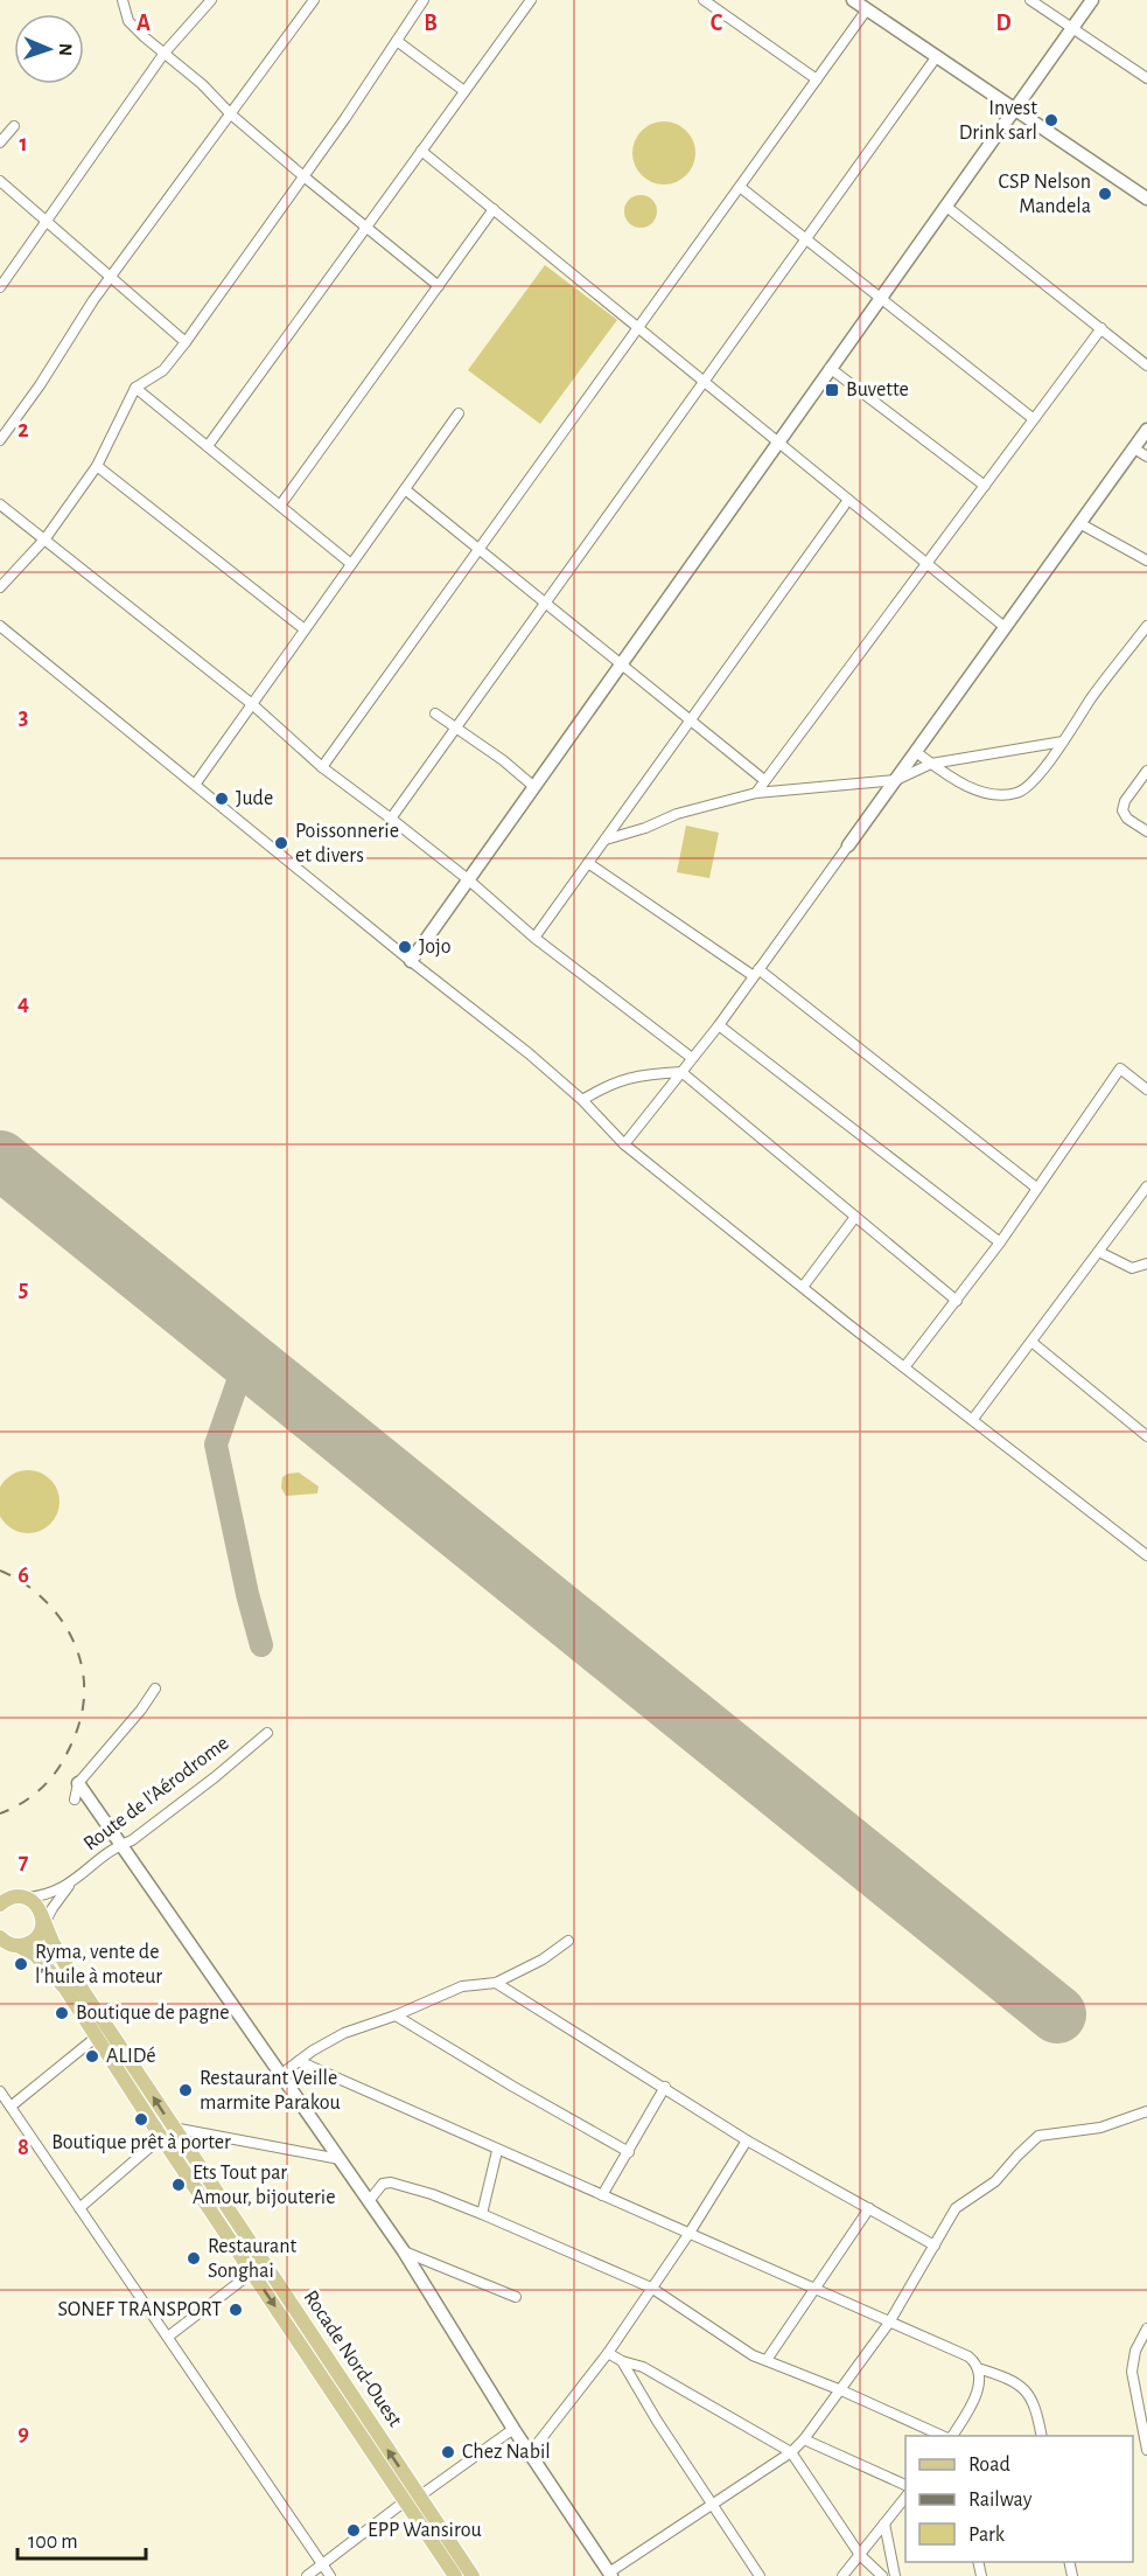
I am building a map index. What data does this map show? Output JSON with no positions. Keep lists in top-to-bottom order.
{
  "streets": {
    "main road": ["Rocade Nord-Ouest"],
    "street": ["Route de l'Aérodrome"]
  },
  "crossings": [
    ["Route de l'Aérodrome", "Rocade Nord-Ouest"]
  ],
  "places": {
    "other": [
      "Invest Drink sarl",
      "CSP Nelson Mandela",
      "Jude",
      "Poissonnerie et divers",
      "Jojo",
      "Ryma, vente de l'huile à moteur",
      "Boutique de pagne",
      "ALIDé",
      "Restaurant Veille marmite Parakou",
      "Boutique prêt à porter",
      "Ets Tout par Amour, bijouterie",
      "Restaurant Songhai",
      "SONEF TRANSPORT",
      "Chez Nabil",
      "EPP Wansirou"
    ],
    "transit": ["Buvette"]
  },
  "legend": ["Road", "Railway", "Park"],
  "scale_bar": "100 m",
  "north": "right",
  "grid": {
    "columns": [
      "A",
      "B",
      "C",
      "D"
    ],
    "rows": [
      "1",
      "2",
      "3",
      "4",
      "5",
      "6",
      "7",
      "8",
      "9"
    ]
  }
}
